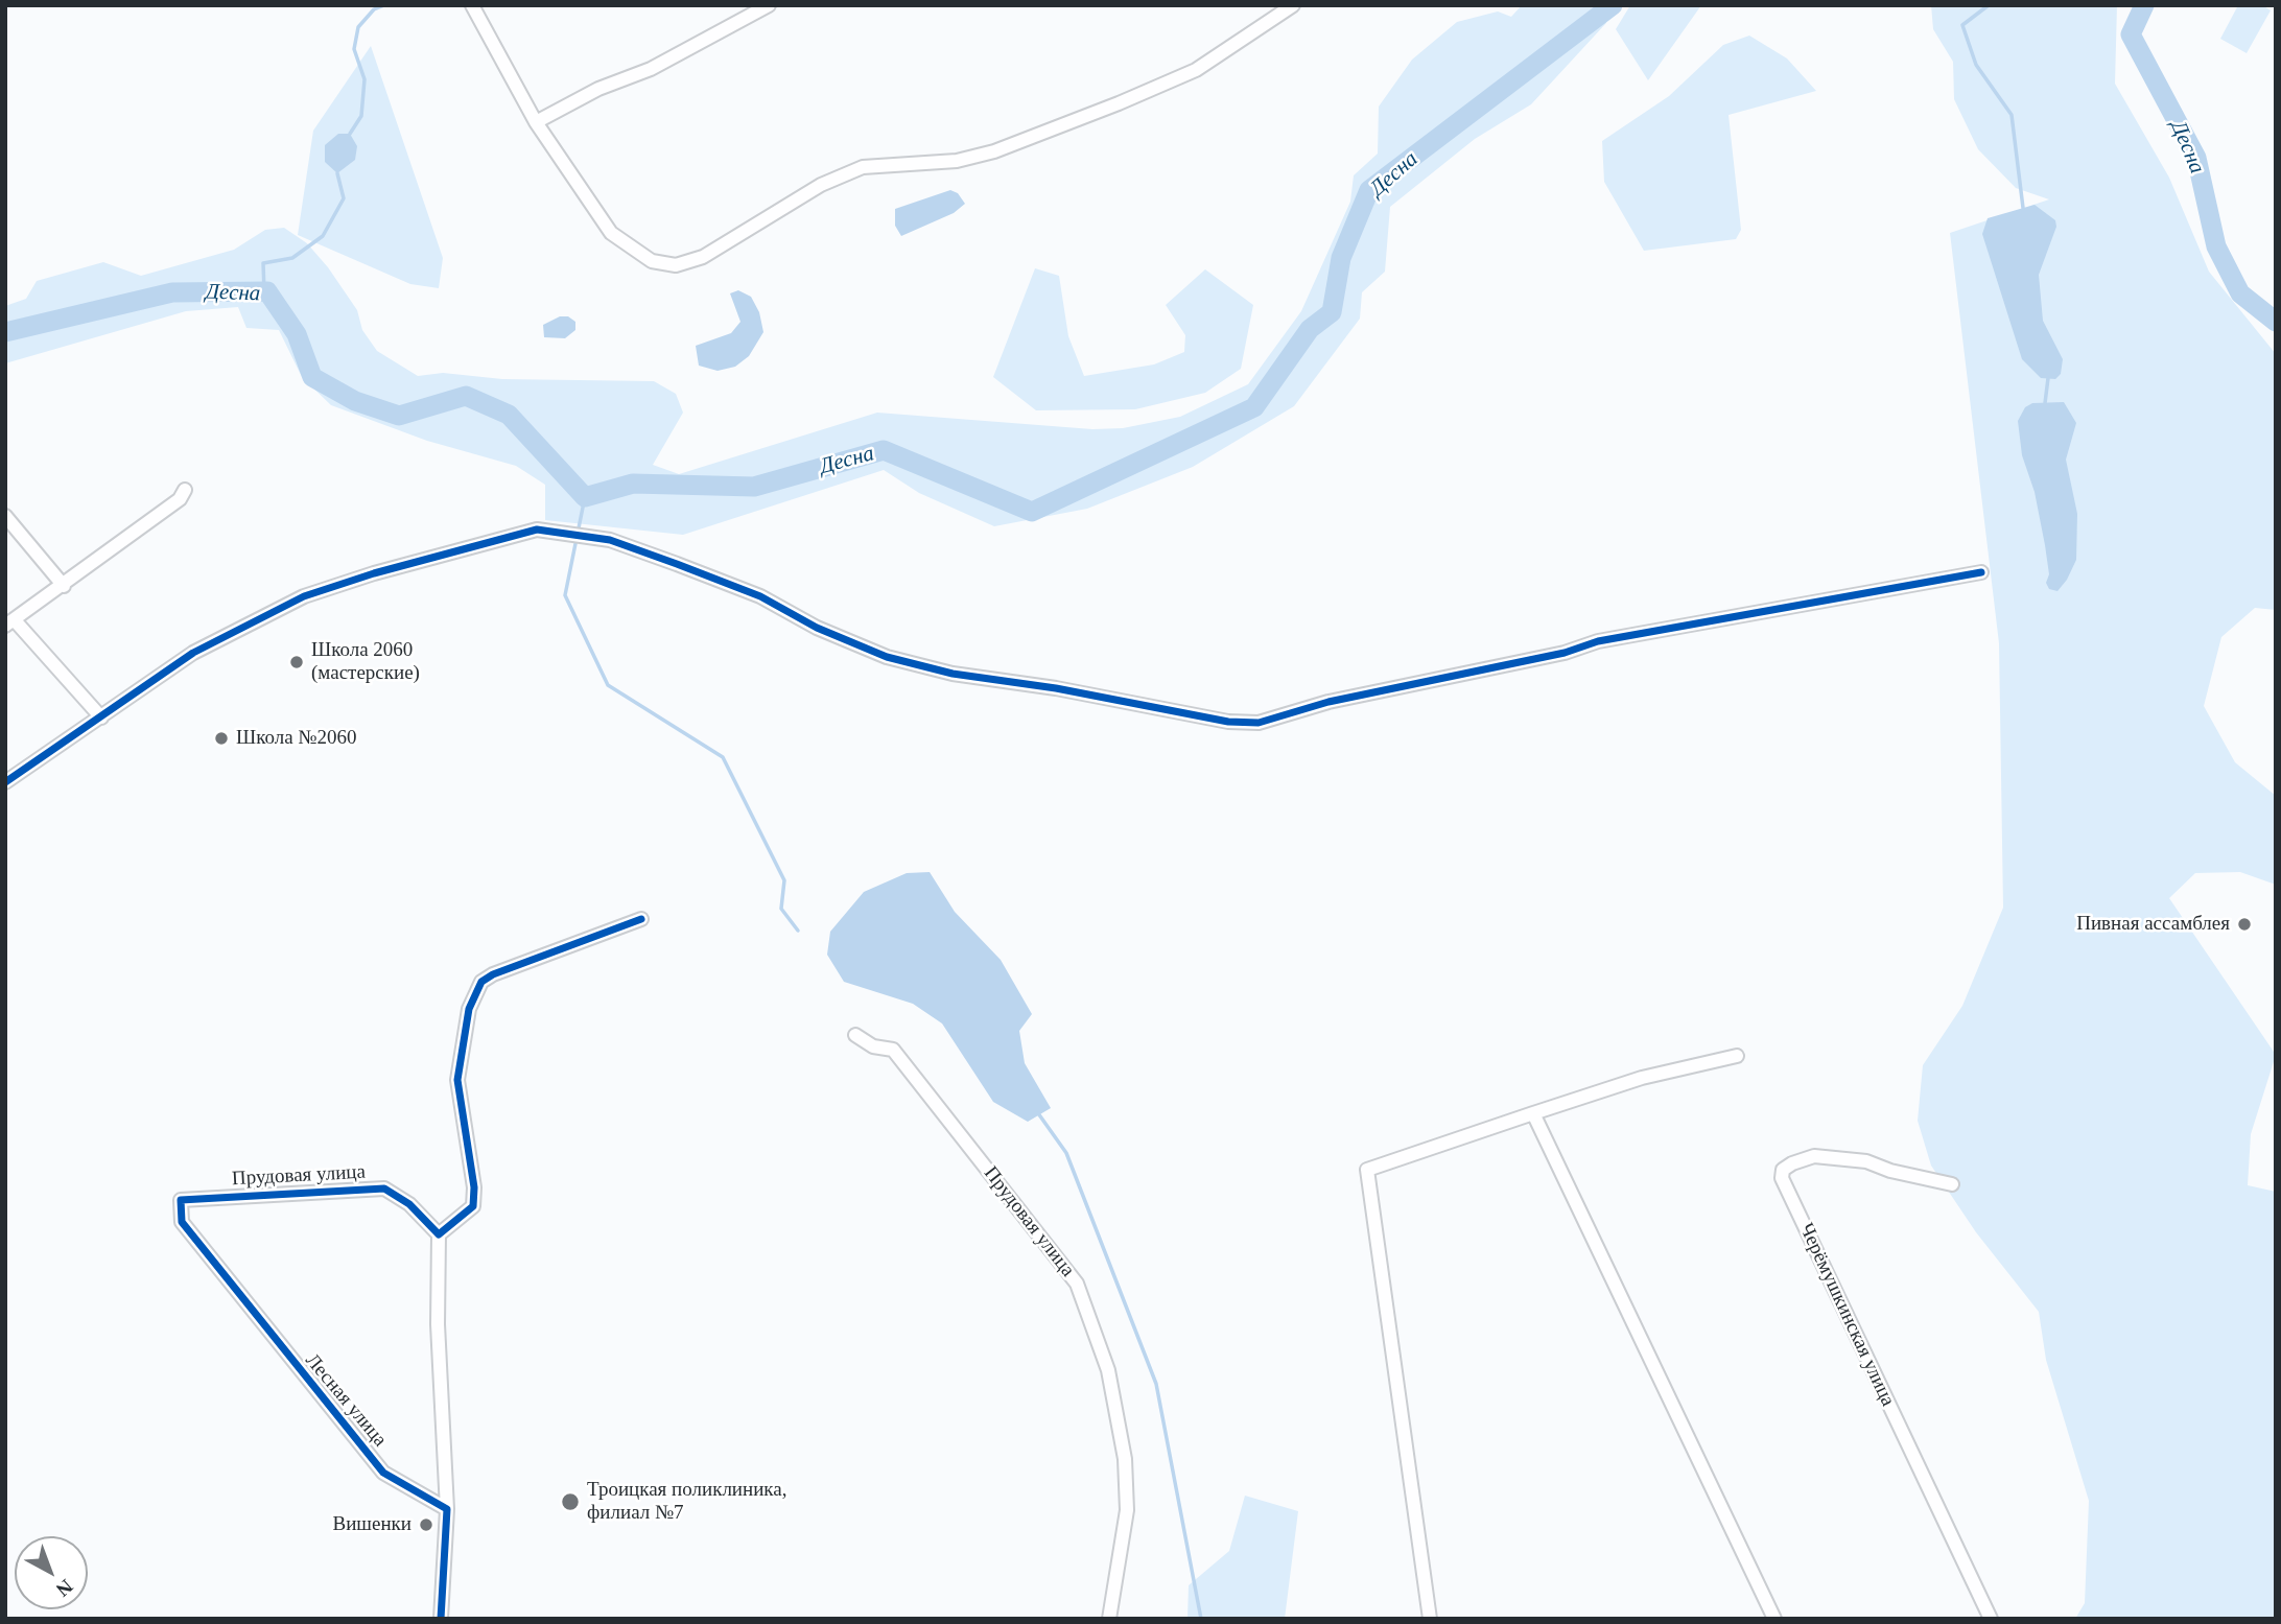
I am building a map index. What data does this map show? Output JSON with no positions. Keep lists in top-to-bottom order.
{
  "streets": {
    "street": ["Прудовая улица", "Черёмушкинская улица", "Лесная улица"]
  },
  "crossings": [
    ["Прудовая улица", "Лесная улица"]
  ],
  "water": ["Десна"],
  "places": [
    "Школа 2060 (мастерские)",
    "Школа №2060",
    "Пивная ассамблея",
    "Троицкая поликлиника, филиал №7",
    "Вишенки"
  ],
  "north": "bottom right"
}
